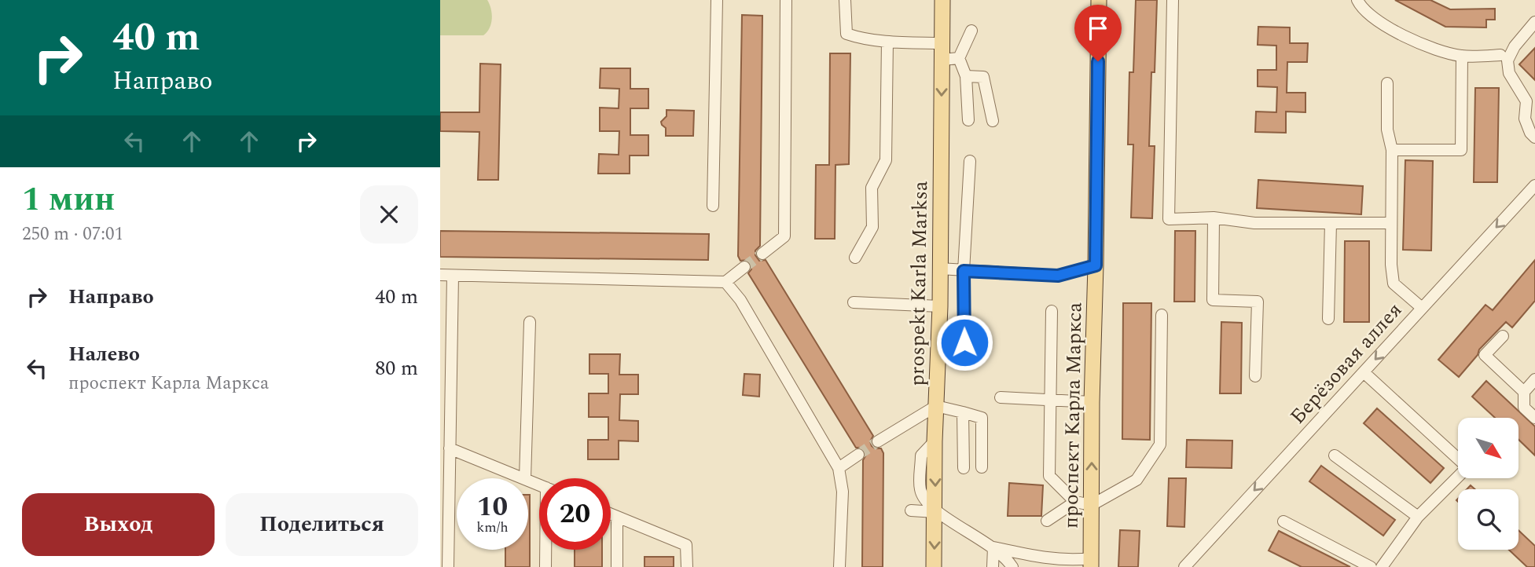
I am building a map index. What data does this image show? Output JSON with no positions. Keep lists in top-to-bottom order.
{
  "streets": {
    "main road": ["prospekt Karla Marksa", "проспект Карла Маркса"],
    "street": ["Берёзовая аллея"]
  },
  "one_way": ["prospekt Karla Marksa", "Берёзовая аллея"],
  "north": "bottom right",
  "page": {
    "turn": ["40 m", "Направо"],
    "heading": ["1 мин", "250 m · 07:01"],
    "list": [
      {
        "name": "Направо",
        "value": "40 m"
      },
      {
        "name": "Налево",
        "note": "проспект Карла Маркса",
        "value": "80 m"
      }
    ],
    "speed": "10 km/h",
    "limit": "20",
    "buttons": ["Выход", "Поделиться"]
  }
}
